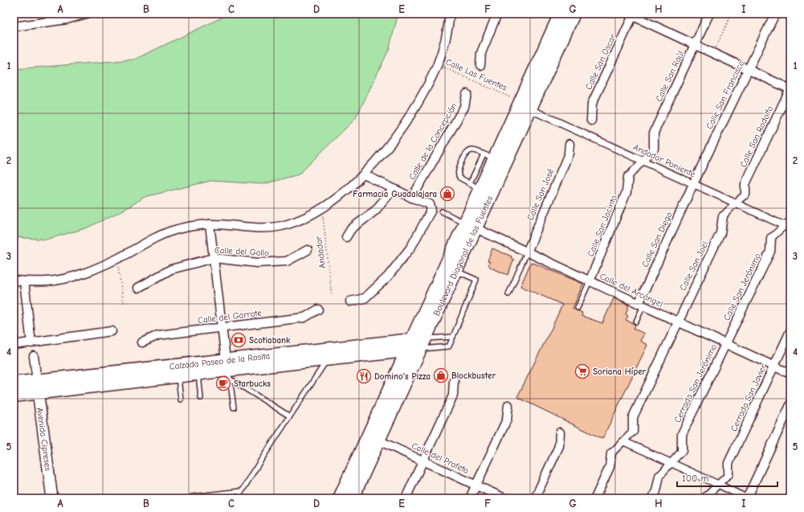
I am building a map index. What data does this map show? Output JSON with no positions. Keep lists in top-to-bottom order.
{
  "streets": {
    "main road": ["Boulevard Diagonal de las Fuentes", "Calzada Paseo de la Rosita"],
    "street": [
      "Calle San Oscar",
      "Calle San Raúl",
      "Calle San Francisco",
      "Calle San Rodolfo",
      "Calle de la Concepción",
      "Andador Poniente",
      "Calle San José",
      "Calle San Jacinto",
      "Calle San Diego",
      "Calle del Gallo",
      "Calle San Joel",
      "Calle San Jerónimo",
      "Calle del Arcángel",
      "Calle del Garrote",
      "Cerrada San Jerónimo",
      "Cerrada San Javier",
      "Avenida Cipreses",
      "Calle del Profeta"
    ],
    "path": ["Calle Las Fuentes", "Andador"]
  },
  "crossings": [
    ["Calle San Francisco", "Andador Poniente"],
    ["Calle San Francisco", "Calle San Diego"],
    ["Andador Poniente", "Calle San Diego"],
    ["Andador Poniente", "Boulevard Diagonal de las Fuentes"],
    ["Calle San José", "Calle del Arcángel"],
    ["Calle San Jacinto", "Calle del Arcángel"],
    ["Calle San Diego", "Calle del Arcángel"],
    ["Boulevard Diagonal de las Fuentes", "Calle del Arcángel"],
    ["Boulevard Diagonal de las Fuentes", "Calzada Paseo de la Rosita"],
    ["Boulevard Diagonal de las Fuentes", "Calle del Profeta"],
    ["Calle San Joel", "Calle del Arcángel"],
    ["Calle San Jerónimo", "Calle del Arcángel"],
    ["Calle San Jerónimo", "Cerrada San Jerónimo"],
    ["Calle del Arcángel", "Cerrada San Jerónimo"],
    ["Calle del Arcángel", "Cerrada San Javier"],
    ["Calzada Paseo de la Rosita", "Avenida Cipreses"]
  ],
  "places": {
    "shop": ["Farmacia Guadalajara", "Blockbuster"],
    "bank": ["Scotiabank"],
    "supermarket": ["Soriana Híper"],
    "restaurant": ["Domino's Pizza"],
    "cafe": ["Starbucks"]
  },
  "scale_bar": "100 m",
  "grid": {
    "columns": [
      "A",
      "B",
      "C",
      "D",
      "E",
      "F",
      "G",
      "H",
      "I"
    ],
    "rows": [
      "1",
      "2",
      "3",
      "4",
      "5"
    ]
  }
}
